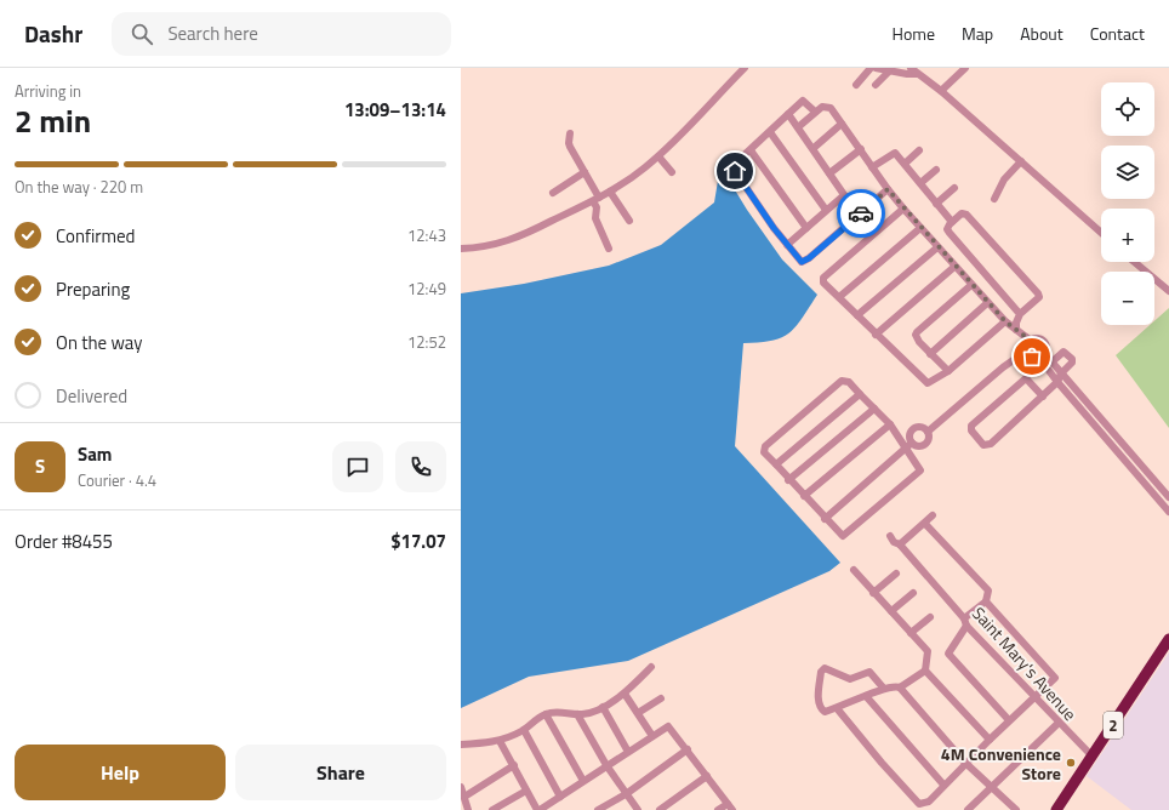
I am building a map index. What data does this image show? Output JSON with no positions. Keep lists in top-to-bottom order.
{
  "streets": {
    "highway": ["2"],
    "street": ["Saint Mary's Avenue"]
  },
  "crossings": [
    ["Saint Mary's Avenue", "2"]
  ],
  "places": ["4M Convenience Store"],
  "page": {
    "header": "Dashr",
    "search": "Search here",
    "nav": [
      "Home",
      "Map",
      "About",
      "Contact"
    ],
    "heading": ["2 min", "Arriving in", "13:09–13:14"],
    "panel": [
      "Sam",
      "Courier · 4.4",
      "Order #8455",
      "$17.07"
    ],
    "map_buttons": ["+", "−"],
    "bar": "On the way · 220 m",
    "list": [
      ["Confirmed", "12:43"],
      ["Preparing", "12:49"],
      ["On the way", "12:52"],
      "Delivered"
    ],
    "round": "S",
    "buttons": ["Help", "Share"]
  }
}
